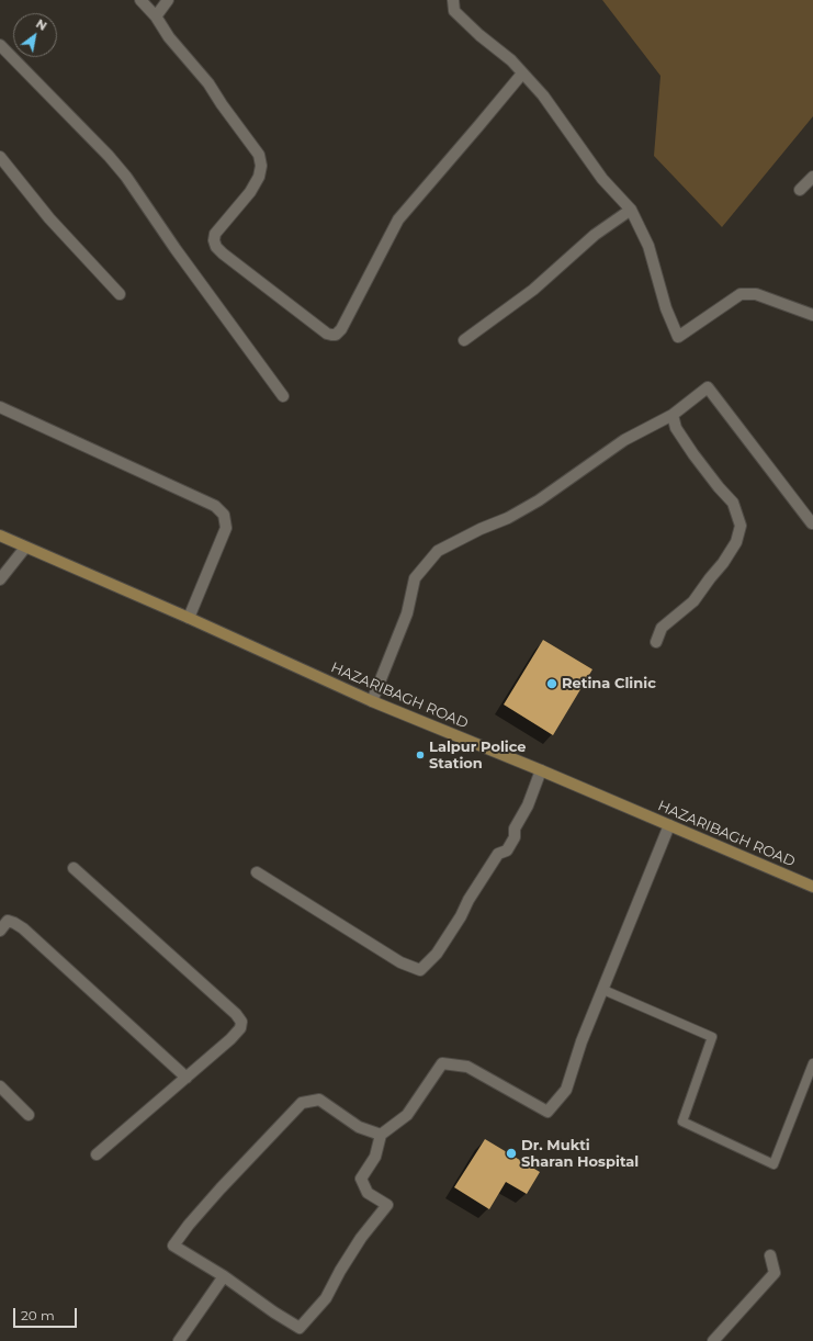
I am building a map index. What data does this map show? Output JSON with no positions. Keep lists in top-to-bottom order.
{
  "streets": {
    "main road": ["HAZARIBAGH ROAD"]
  },
  "places": ["Retina Clinic", "Lalpur Police Station", "Dr. Mukti Sharan Hospital"],
  "scale_bar": "20 m",
  "north": "top right"
}
